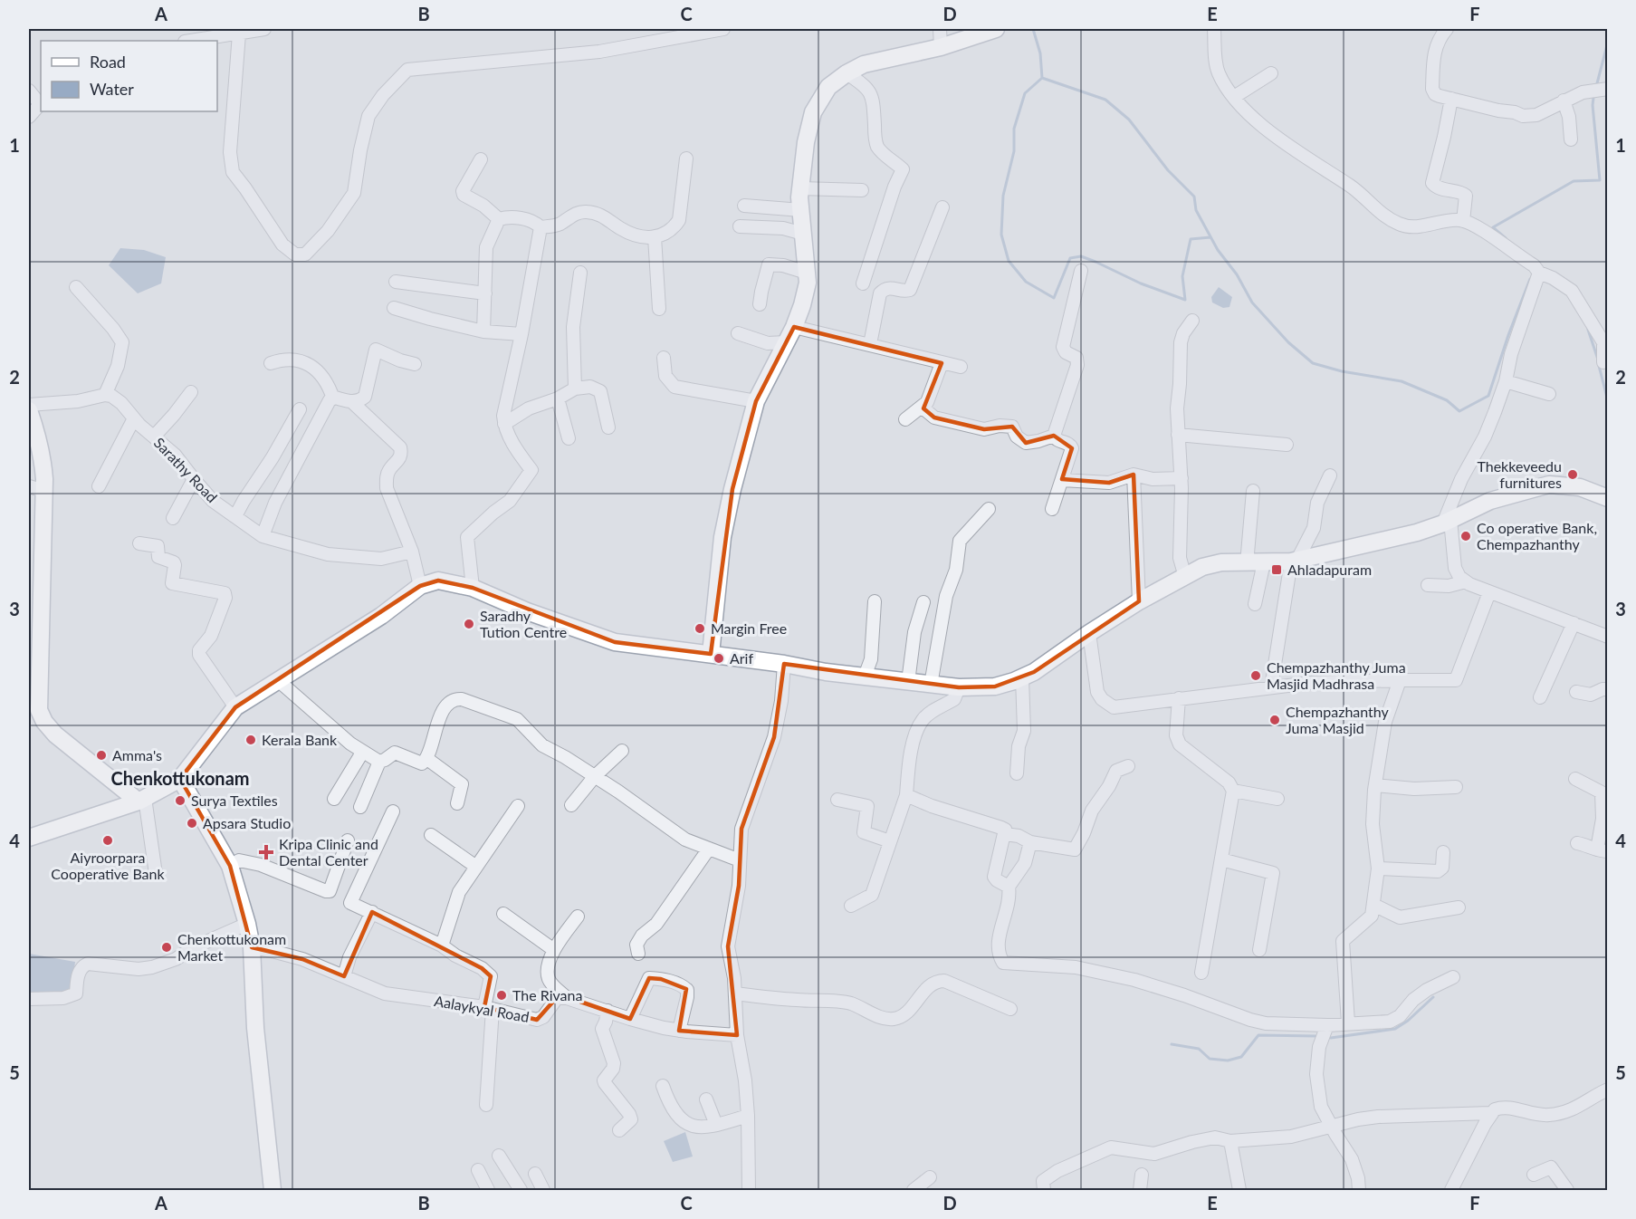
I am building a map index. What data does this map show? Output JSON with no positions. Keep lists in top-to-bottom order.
{
  "streets": {
    "street": ["Sarathy Road", "Aalaykyal Road"]
  },
  "districts": ["Chenkottukonam"],
  "places": {
    "other": [
      "Thekkeveedu furnitures",
      "Co operative Bank, Chempazhanthy",
      "Saradhy Tution Centre",
      "Margin Free",
      "Arif",
      "Chempazhanthy Juma Masjid Madhrasa",
      "Chempazhanthy Juma Masjid",
      "Kerala Bank",
      "Amma's",
      "Surya Textiles",
      "Apsara Studio",
      "Aiyroorpara Cooperative Bank",
      "Chenkottukonam Market",
      "The Rivana"
    ],
    "transit": ["Ahladapuram"],
    "health": ["Kripa Clinic and Dental Center"]
  },
  "legend": ["Road", "Water"],
  "grid": {
    "columns": [
      "A",
      "B",
      "C",
      "D",
      "E",
      "F"
    ],
    "rows": [
      "1",
      "2",
      "3",
      "4",
      "5"
    ]
  }
}
